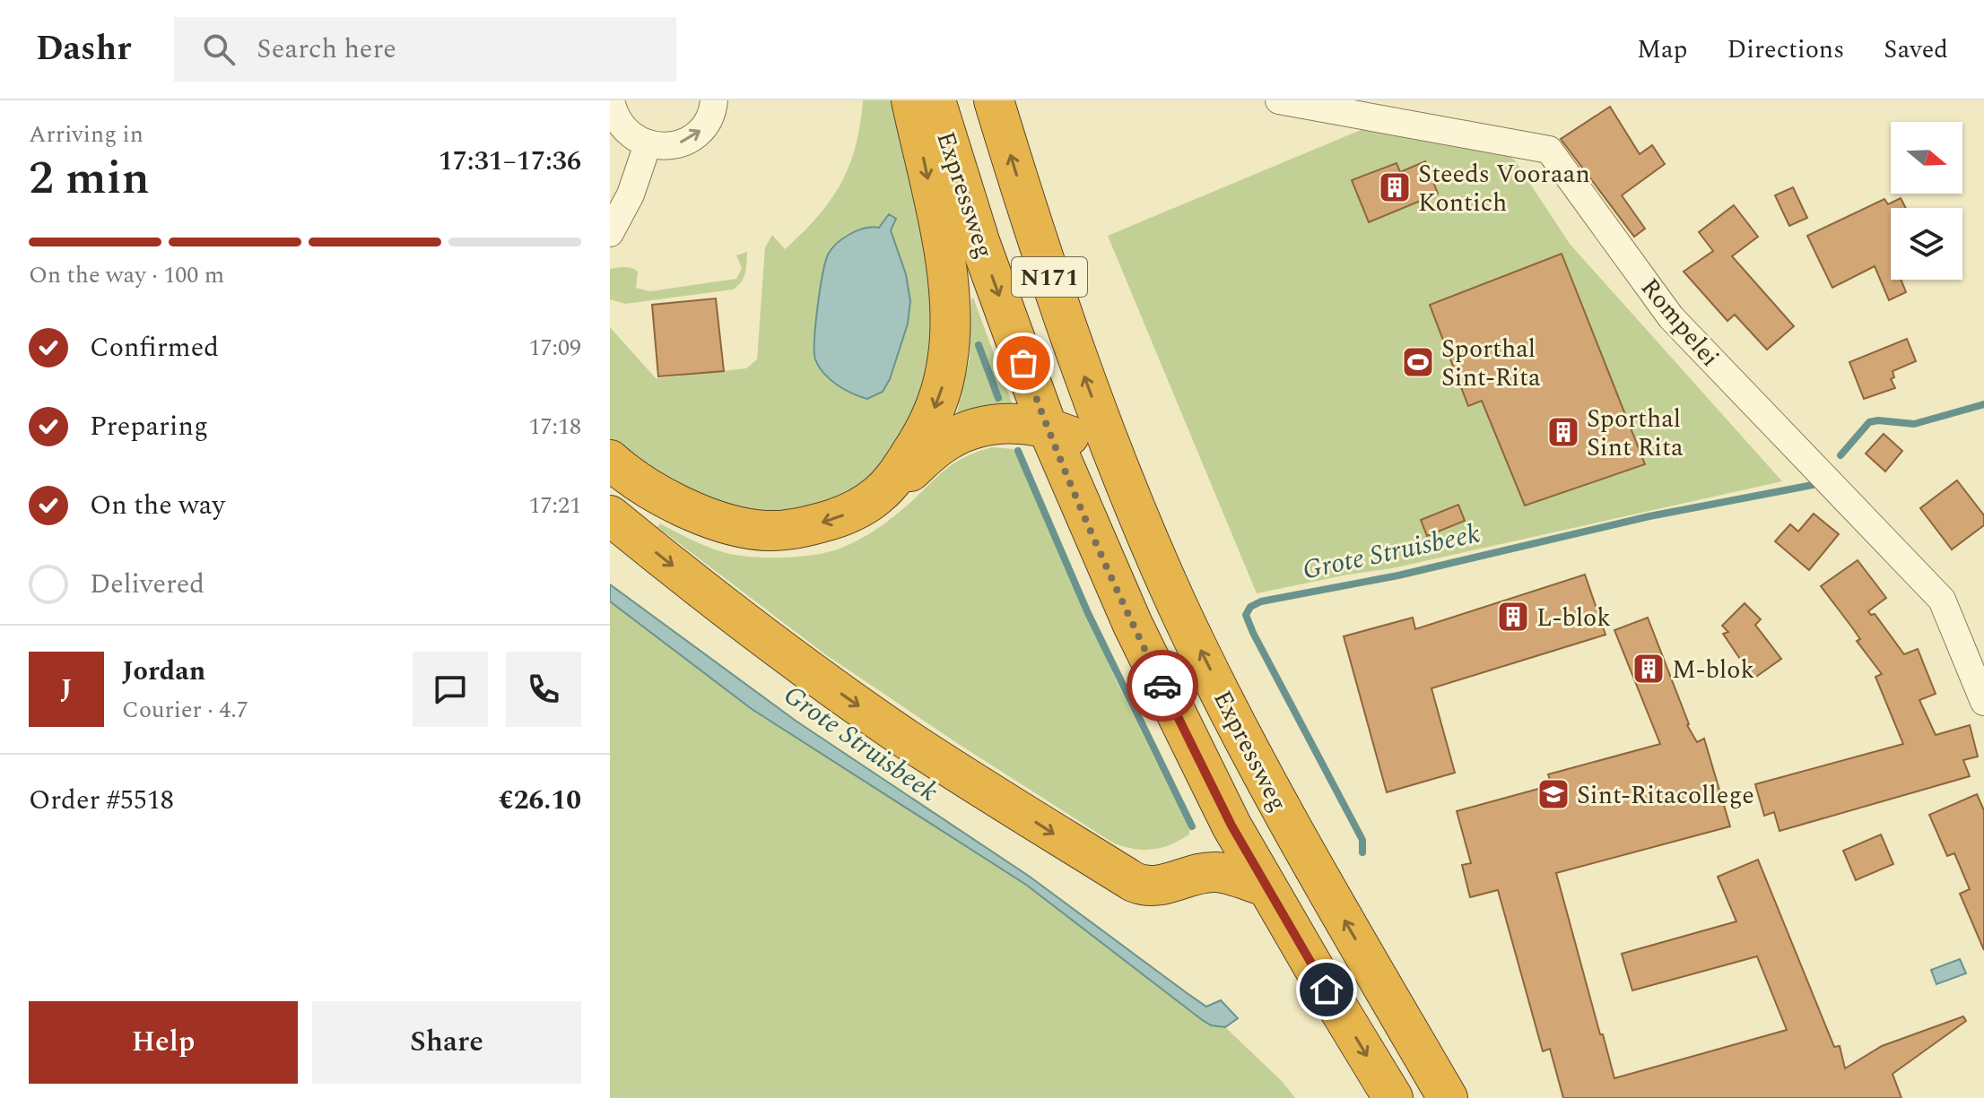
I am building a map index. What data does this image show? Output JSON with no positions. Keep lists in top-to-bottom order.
{
  "streets": {
    "highway": ["Expressweg", "N171"],
    "street": ["Rompelei"]
  },
  "water": ["Grote Struisbeek"],
  "places": {
    "building": [
      "Steeds Vooraan Kontich",
      "Sporthal Sint Rita",
      "L-blok",
      "M-blok"
    ],
    "sports": ["Sporthal Sint-Rita"],
    "school or university": ["Sint-Ritacollege"]
  },
  "north": "right",
  "page": {
    "header": "Dashr",
    "search": "Search here",
    "nav": ["Map", "Directions", "Saved"],
    "heading": ["2 min", "Arriving in", "17:31–17:36"],
    "panel": [
      "Jordan",
      "Courier · 4.7",
      "Order #5518",
      "€26.10"
    ],
    "bar": "On the way · 100 m",
    "list": [
      ["Confirmed", "17:09"],
      ["Preparing", "17:18"],
      ["On the way", "17:21"],
      "Delivered"
    ],
    "round": "J",
    "buttons": ["Help", "Share"]
  }
}
